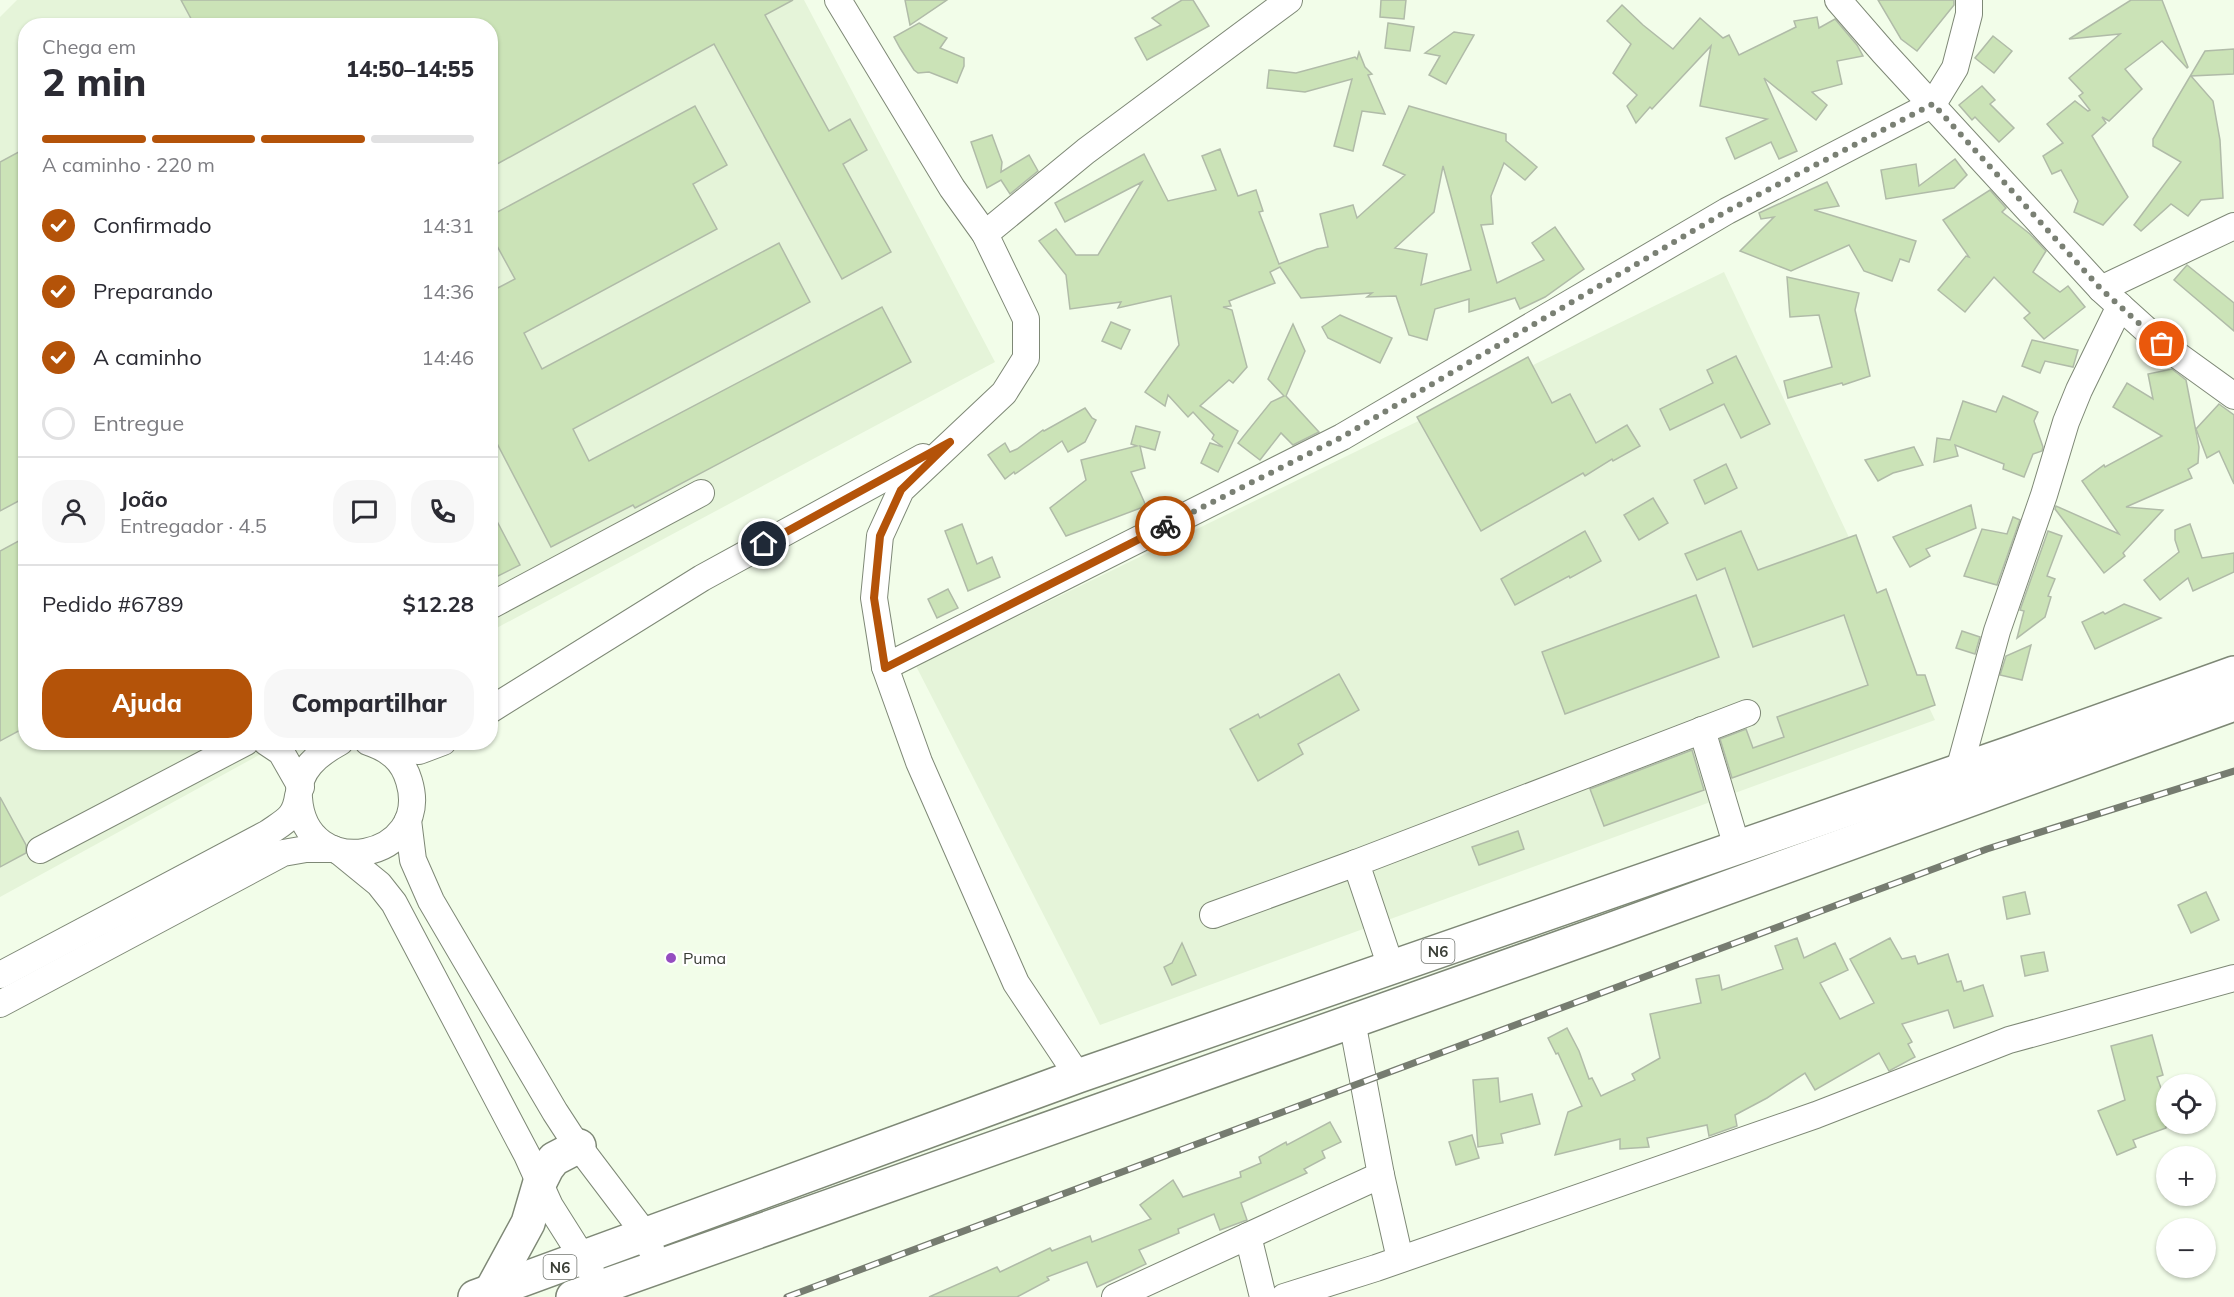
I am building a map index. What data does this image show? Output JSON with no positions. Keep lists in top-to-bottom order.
{
  "streets": {
    "highway": ["N6"]
  },
  "places": ["Puma"],
  "page": {
    "heading": ["2 min", "Chega em", "14:50–14:55"],
    "panel": [
      "João",
      "Entregador · 4.5",
      "Pedido #6789",
      "$12.28"
    ],
    "bar": "A caminho · 220 m",
    "list": [
      ["Confirmado", "14:31"],
      ["Preparando", "14:36"],
      ["A caminho", "14:46"],
      "Entregue"
    ],
    "buttons": ["Ajuda", "Compartilhar"],
    "map_buttons": ["+", "−"]
  }
}
